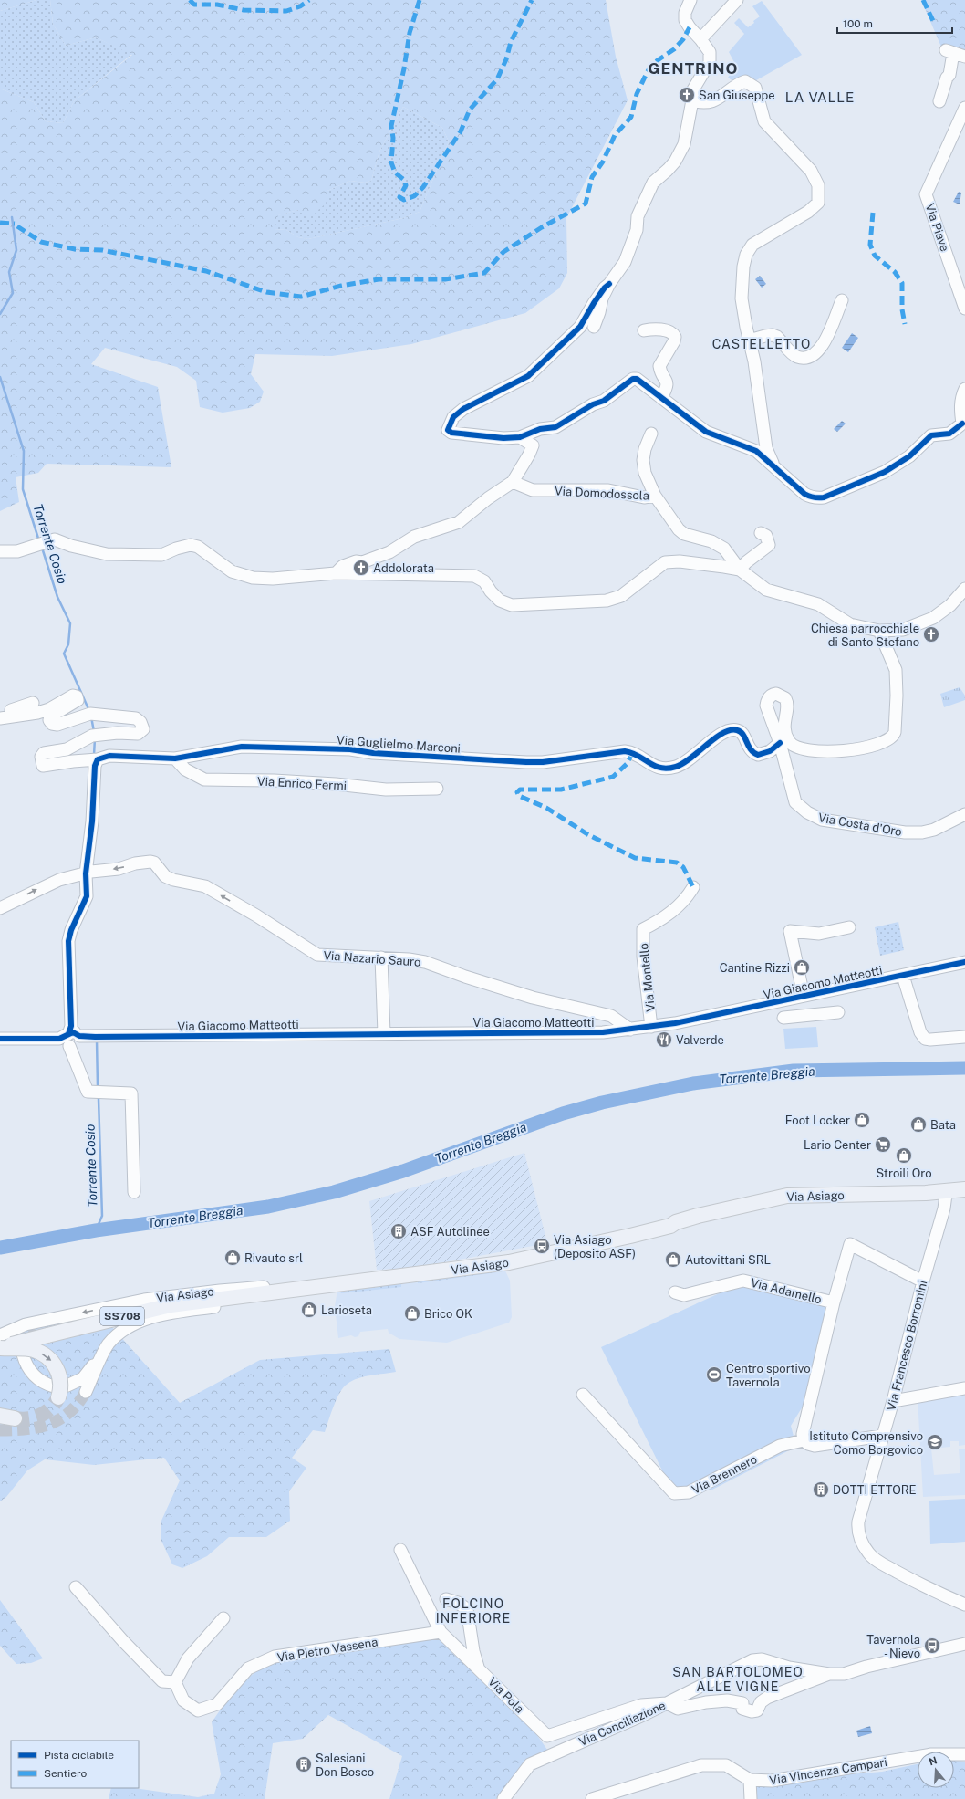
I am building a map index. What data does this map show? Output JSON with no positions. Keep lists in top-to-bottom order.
{
  "streets": {
    "main road": ["Via Asiago", "SS708"],
    "street": [
      "Via Piave",
      "Via Domodossola",
      "Via Guglielmo Marconi",
      "Via Enrico Fermi",
      "Via Costa d'Oro",
      "Via Nazario Sauro",
      "Via Montello",
      "Via Giacomo Matteotti",
      "Via Adamello",
      "Via Francesco Borromini",
      "Via Brennero",
      "Via Pietro Vassena",
      "Via Pola",
      "Via Conciliazione",
      "Via Vincenza Campari"
    ]
  },
  "crossings": [
    ["Via Guglielmo Marconi", "Via Enrico Fermi"],
    ["Via Guglielmo Marconi", "Via Costa d'Oro"],
    ["Via Nazario Sauro", "Via Giacomo Matteotti"],
    ["Via Montello", "Via Giacomo Matteotti"],
    ["Via Asiago", "SS708"],
    ["Via Asiago", "Via Francesco Borromini"],
    ["Via Adamello", "Via Francesco Borromini"],
    ["Via Adamello", "Via Brennero"],
    ["Via Francesco Borromini", "Via Brennero"],
    ["Via Pietro Vassena", "Via Pola"],
    ["Via Pola", "Via Conciliazione"]
  ],
  "one_way": ["Via Nazario Sauro"],
  "districts": [
    "GENTRINO",
    "LA VALLE",
    "CASTELLETTO",
    "FOLCINO INFERIORE",
    "SAN BARTOLOMEO ALLE VIGNE"
  ],
  "water": ["Torrente Cosio", "Torrente Breggia"],
  "places": {
    "church": ["San Giuseppe", "Addolorata", "Chiesa parrocchiale di Santo Stefano"],
    "shop": [
      "Cantine Rizzi",
      "Foot Locker",
      "Bata",
      "Stroili Oro",
      "Rivauto srl",
      "Autovittani SRL",
      "Larioseta",
      "Brico OK"
    ],
    "restaurant": ["Valverde"],
    "supermarket": ["Lario Center"],
    "building": ["ASF Autolinee", "DOTTI ETTORE", "Salesiani Don Bosco"],
    "bus stop": ["Via Asiago (Deposito ASF)", "Tavernola - Nievo"],
    "sports": ["Centro sportivo Tavernola"],
    "school or university": ["Istituto Comprensivo Como Borgovico"]
  },
  "legend": ["Pista ciclabile", "Sentiero"],
  "scale_bar": "100 m",
  "north": "top"
}
